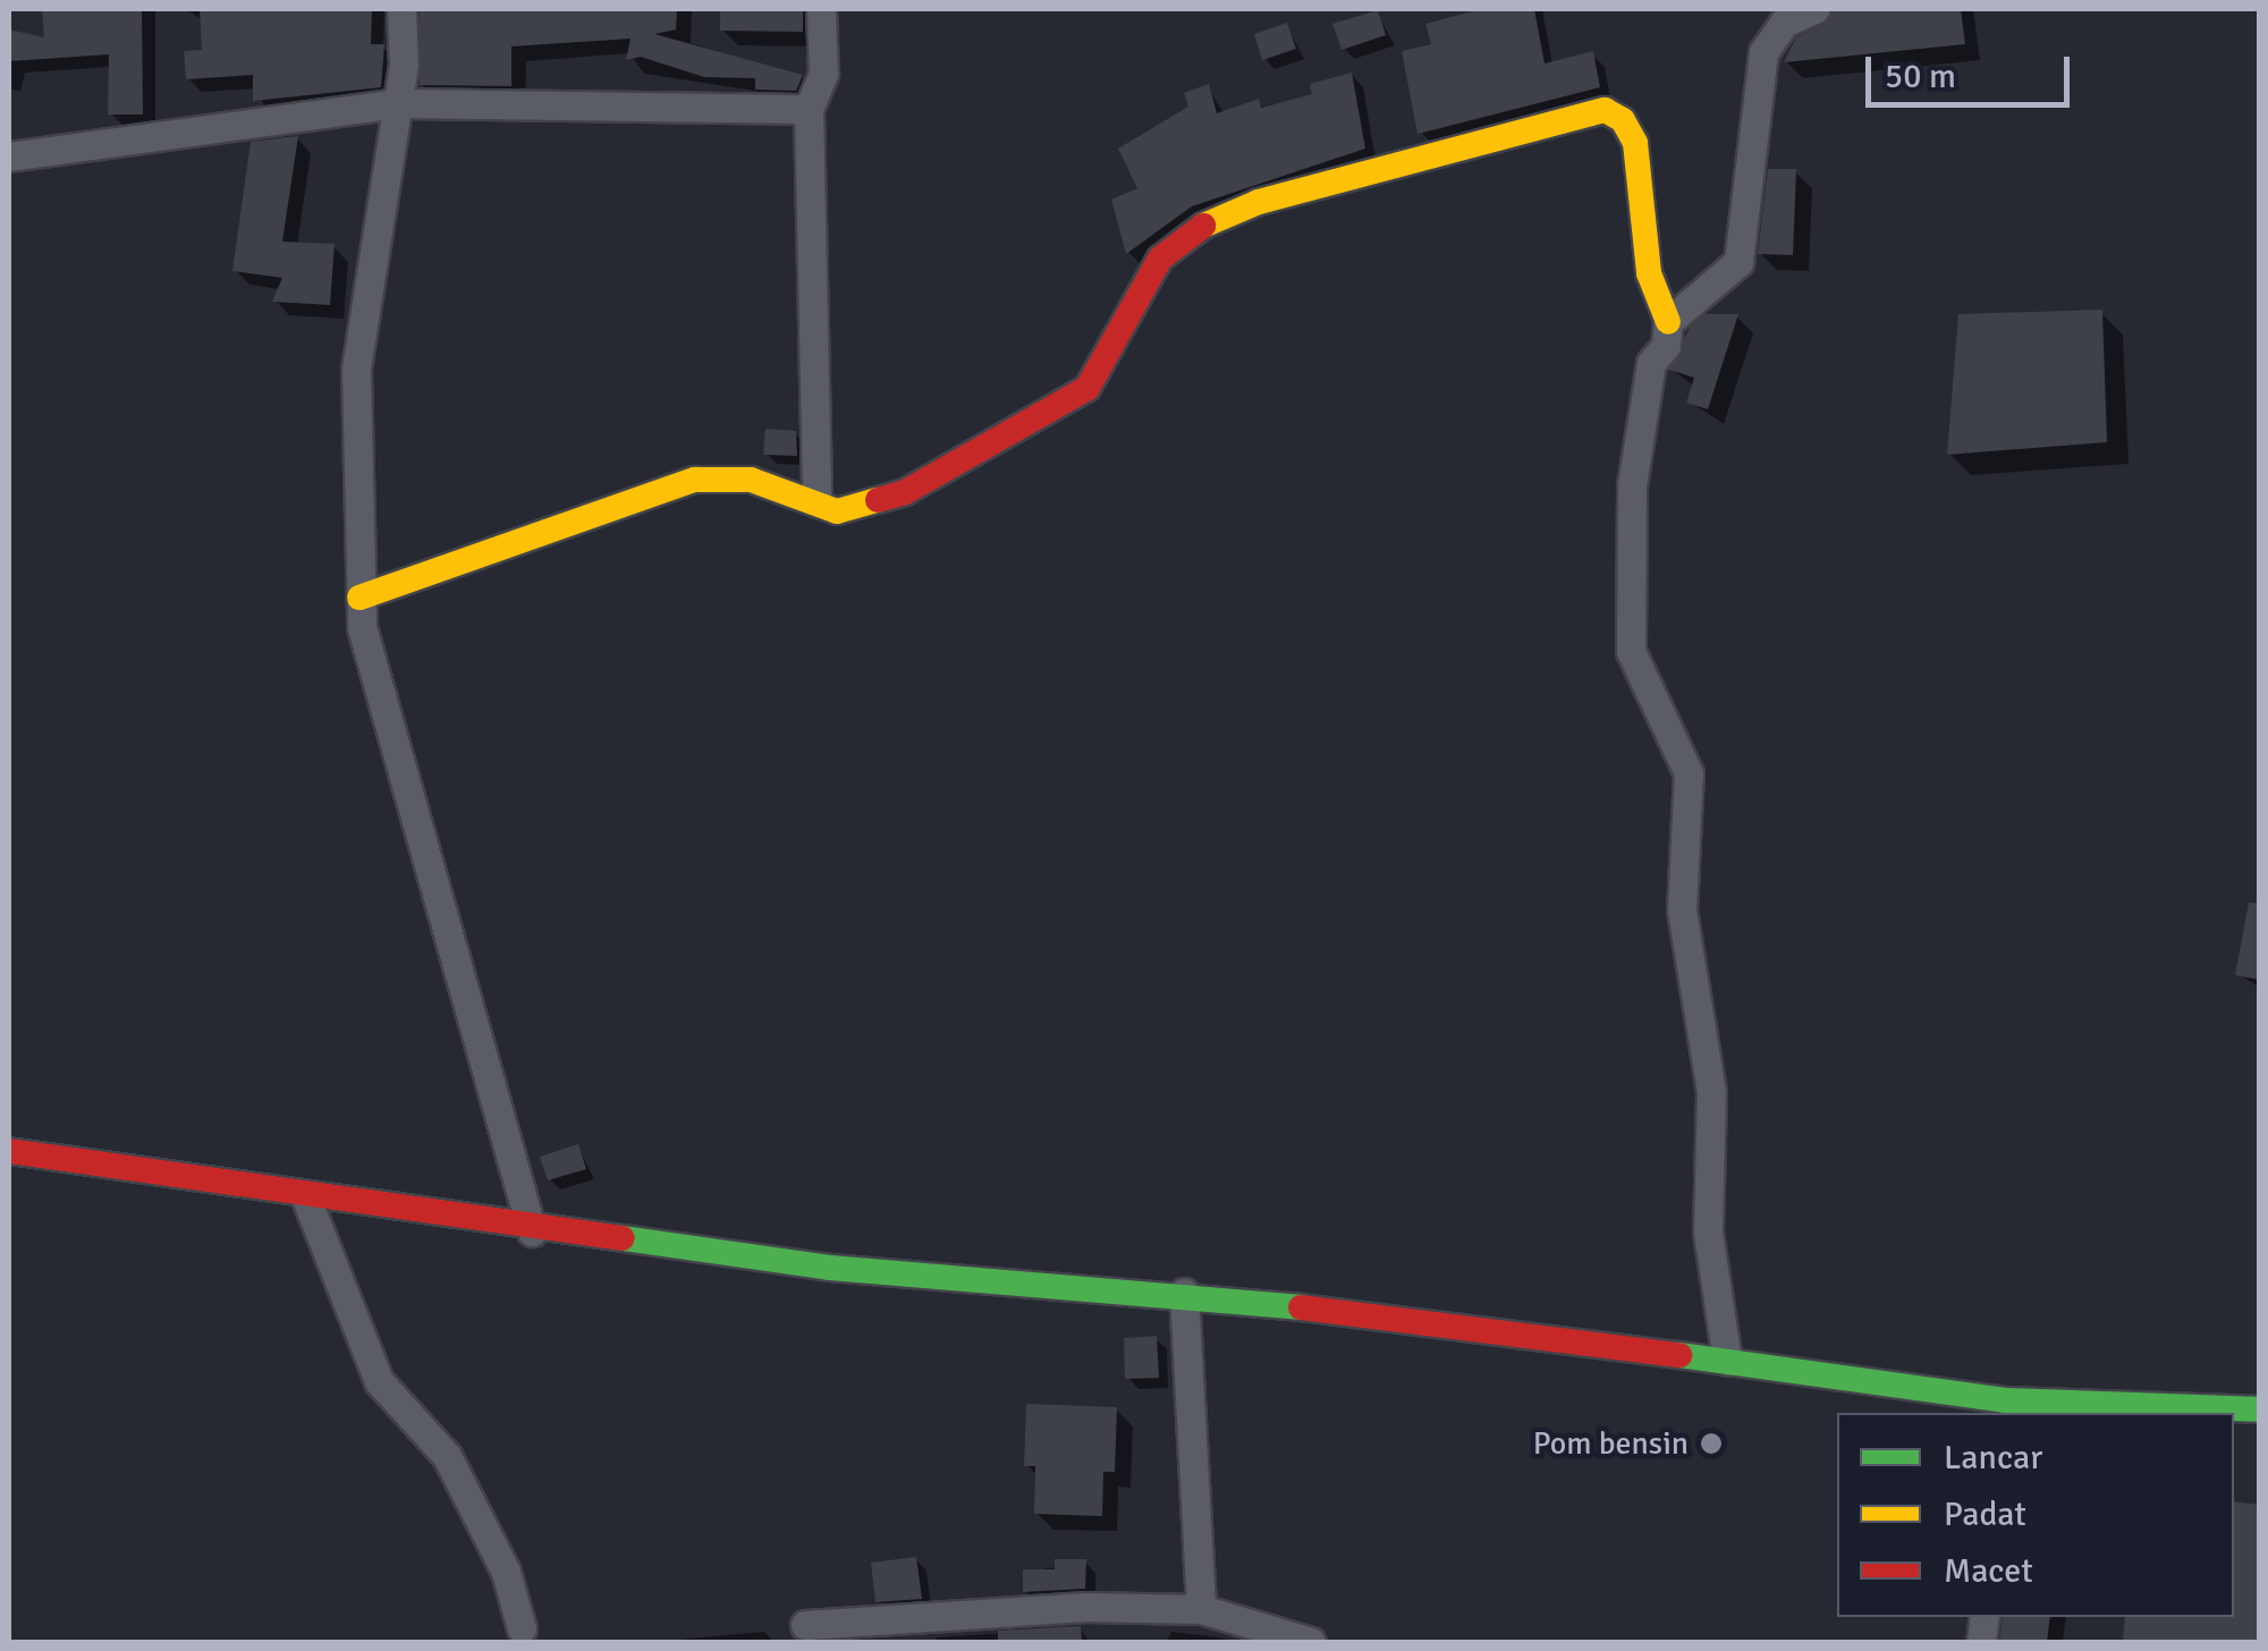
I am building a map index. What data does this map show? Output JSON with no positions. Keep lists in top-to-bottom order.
{
  "places": ["Pom bensin"],
  "legend": ["Lancar", "Padat", "Macet"],
  "scale_bar": "50 m"
}
